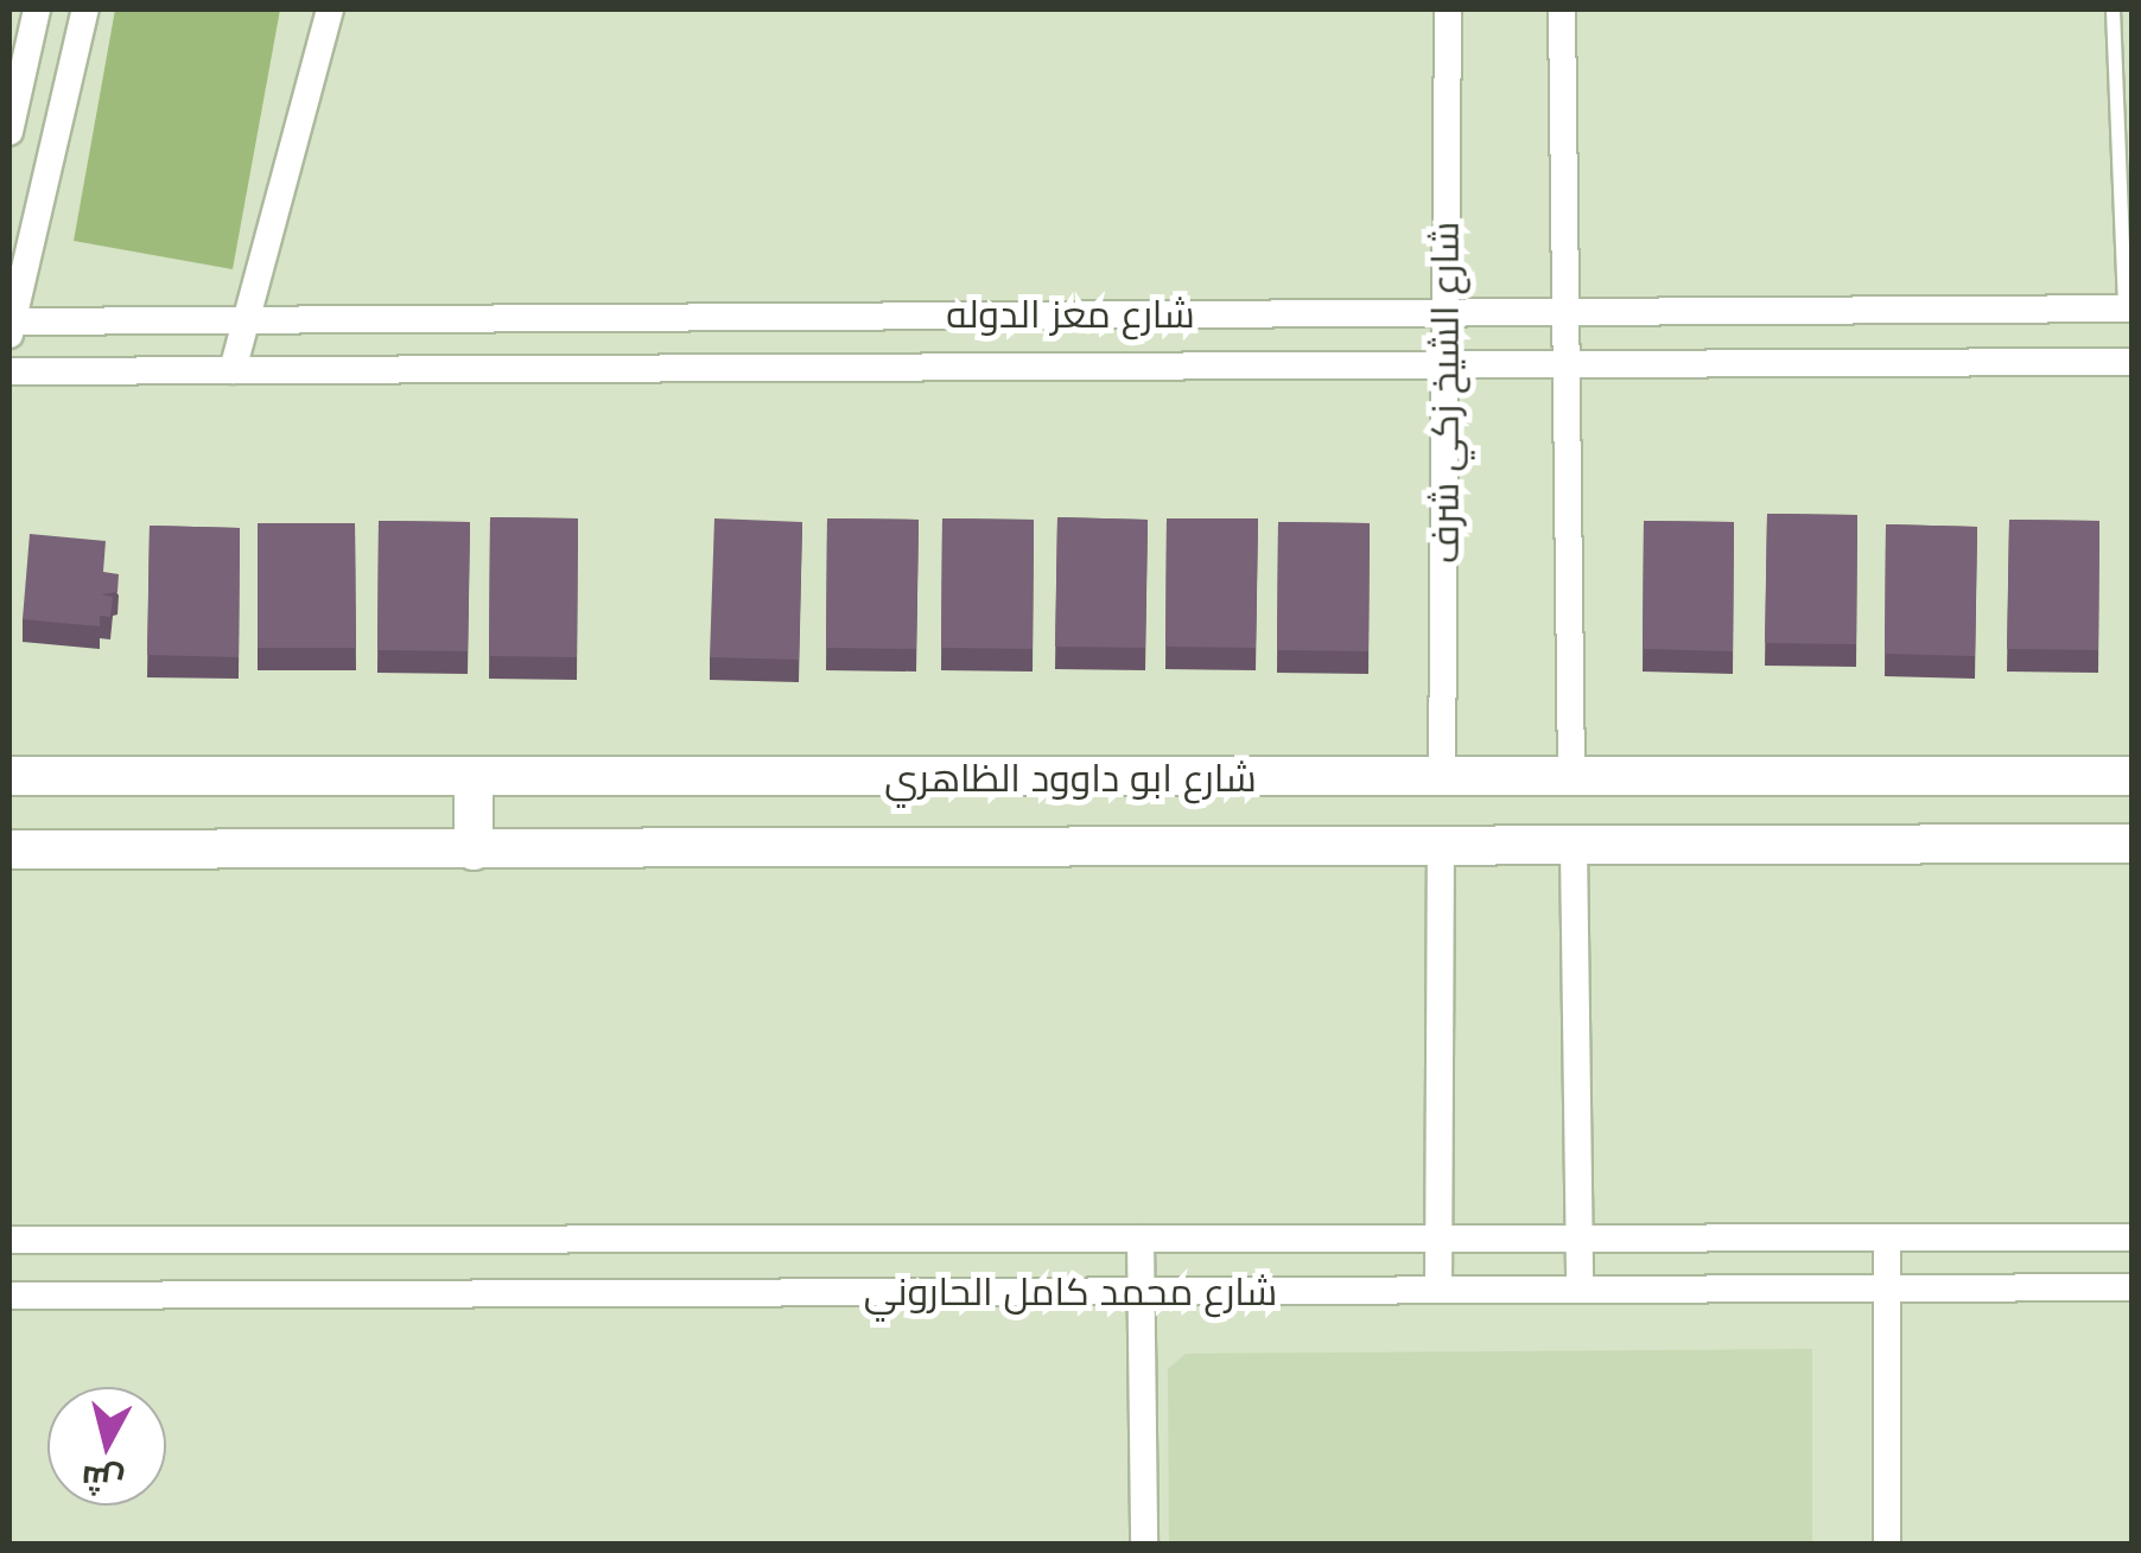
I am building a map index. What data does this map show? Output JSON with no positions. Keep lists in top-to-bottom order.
{
  "streets": {
    "street": [
      "شارع معز الدوله",
      "شارع الشيخ زكي شرف",
      "شارع ابو داوود الظاهري",
      "شارع محمد كامل الحاروني"
    ]
  },
  "crossings": [
    ["شارع معز الدوله", "شارع الشيخ زكي شرف"],
    ["شارع الشيخ زكي شرف", "شارع ابو داوود الظاهري"]
  ],
  "north": "bottom"
}
